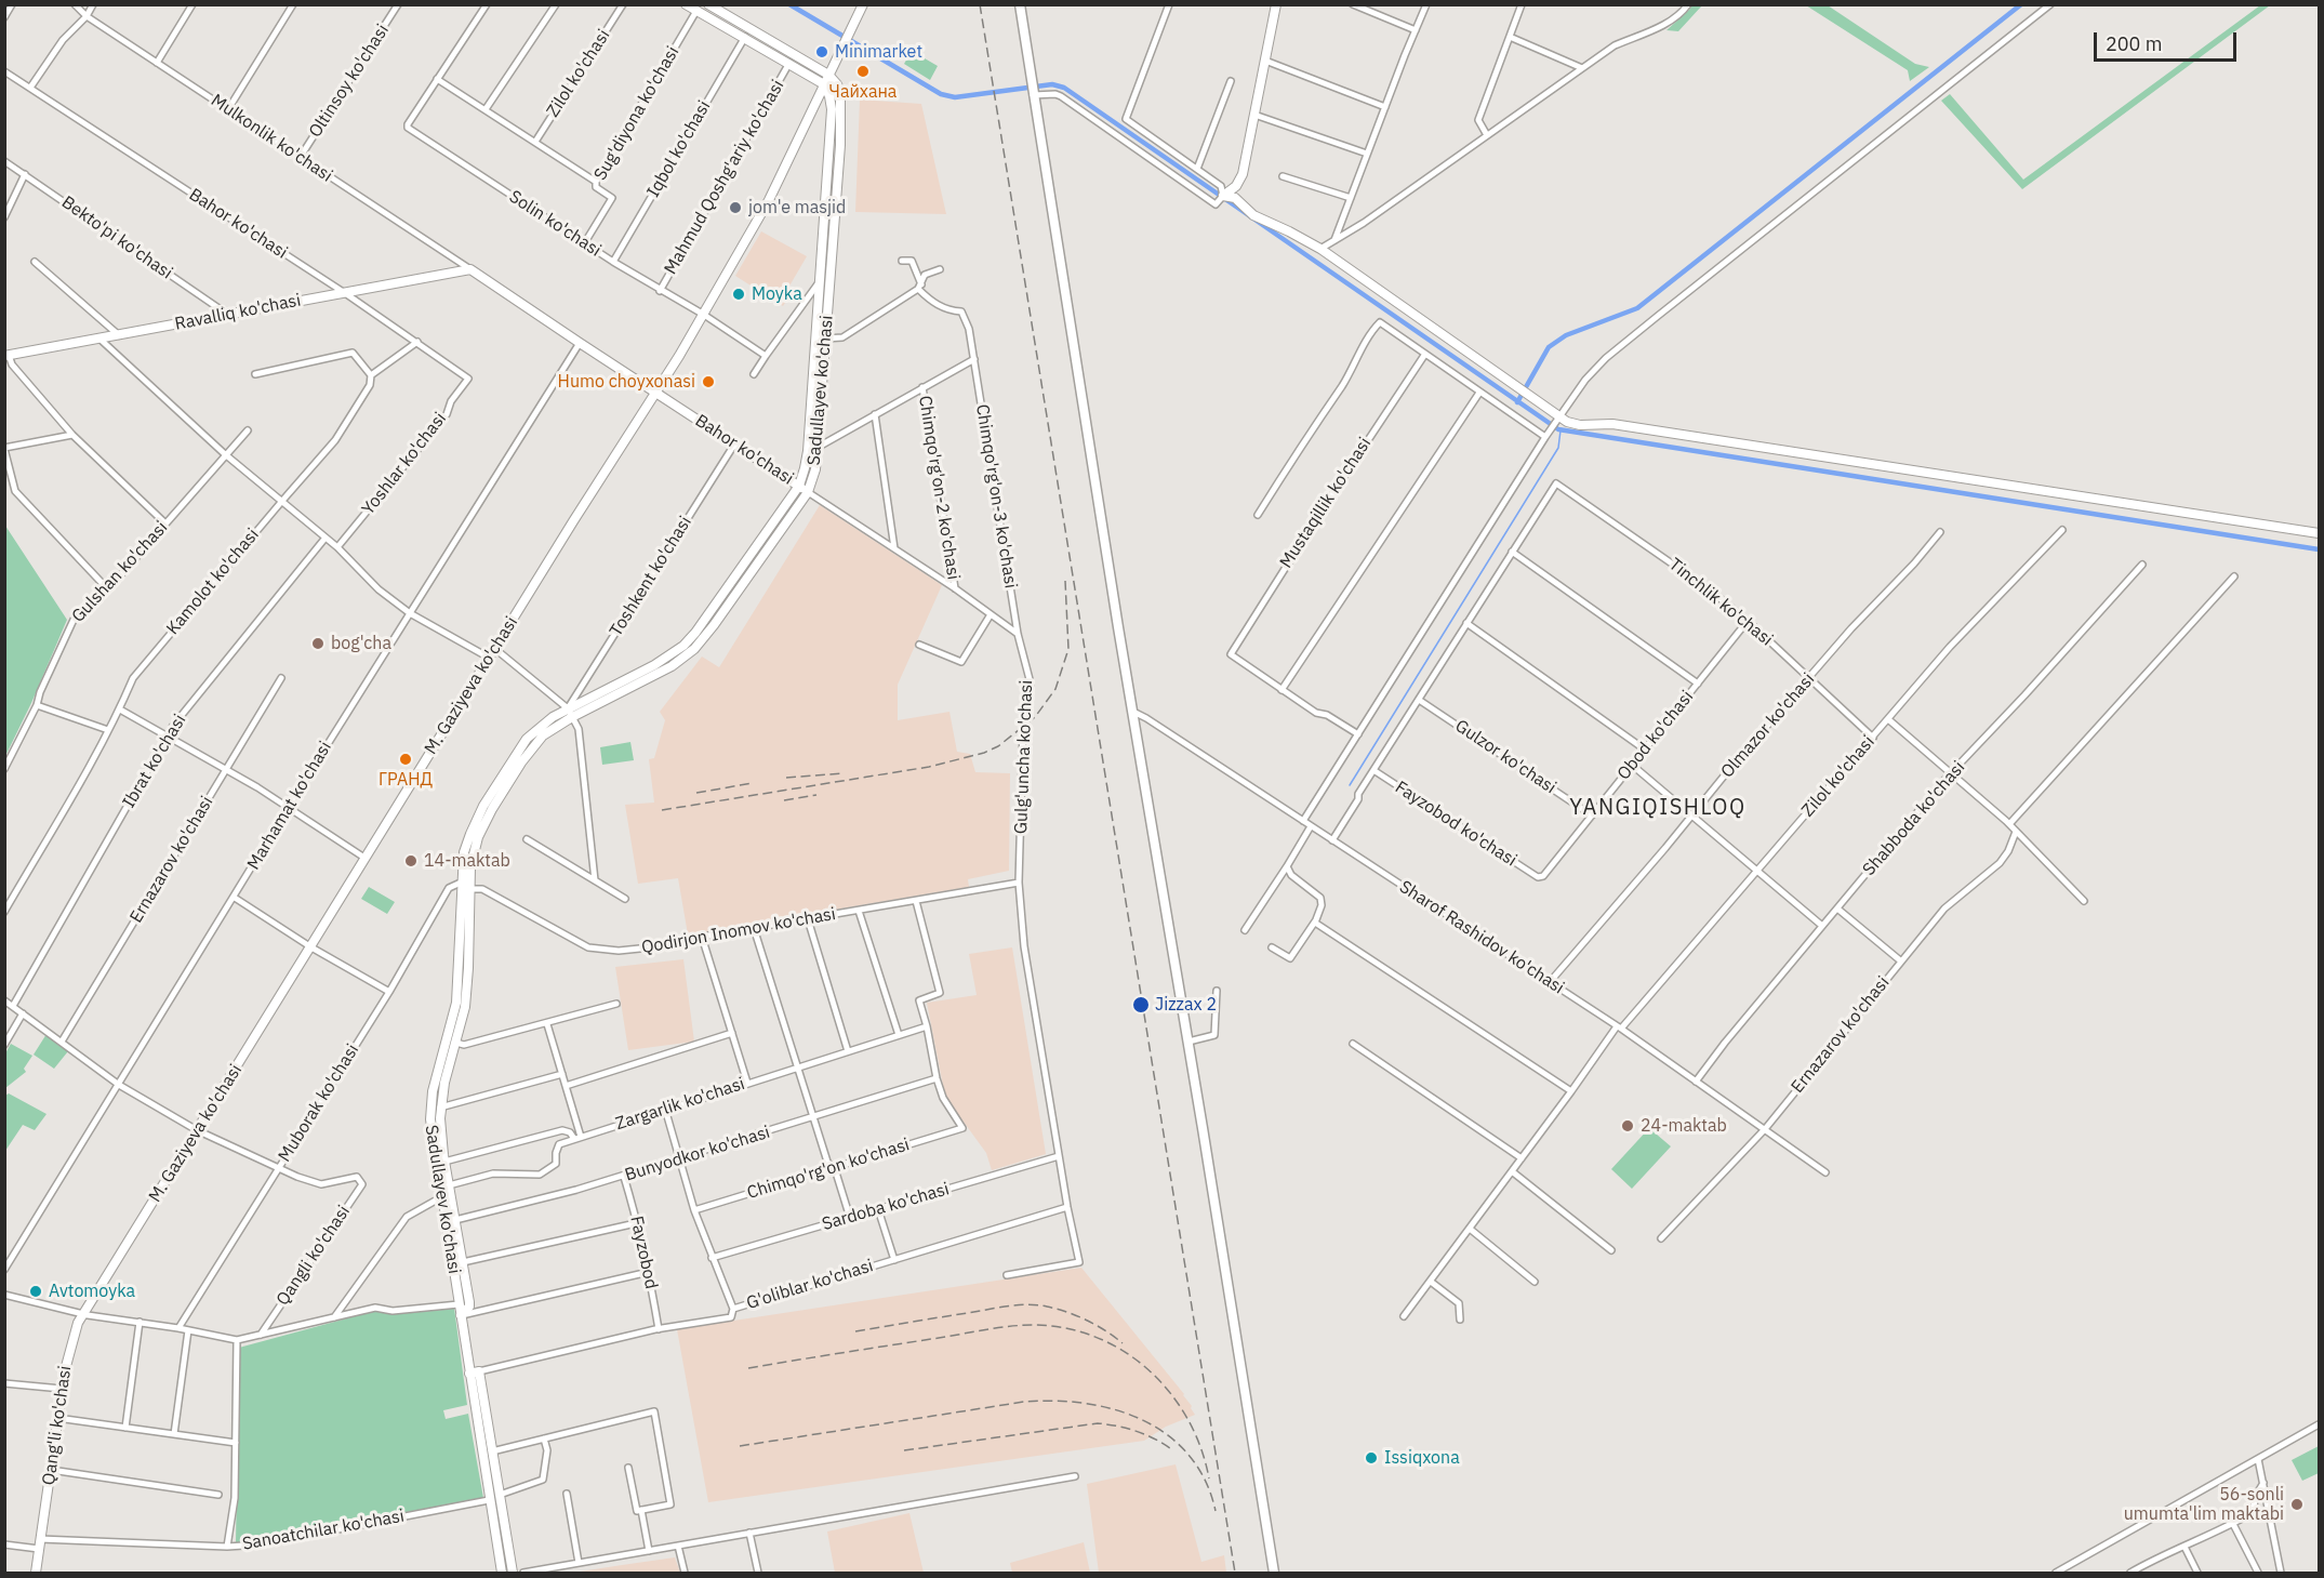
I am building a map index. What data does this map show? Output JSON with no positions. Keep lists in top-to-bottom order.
{
  "streets": {
    "street": [
      "Zilol ko'chasi",
      "Oltinsoy ko'chasi",
      "Sug'diyona ko'chasi",
      "Mulkonlik ko'chasi",
      "Iqbol ko'chasi",
      "Mahmud Qoshg'ariy ko'chasi",
      "Bahor ko'chasi",
      "Solin ko'chasi",
      "Bekto'pi ko'chasi",
      "Ravalliq ko'chasi",
      "Sadullayev ko'chasi",
      "Yoshlar ko'chasi",
      "Chimqo'rg'on-2 ko'chasi",
      "Chimqo'rg'on-3 ko'chasi",
      "Mustaqillik ko'chasi",
      "Gulshan ko'chasi",
      "Toshkent ko'chasi",
      "Kamolot ko'chasi",
      "Tinchlik ko'chasi",
      "M. Gaziyeva ko'chasi",
      "Olmazor ko'chasi",
      "Obod ko'chasi",
      "Gulg'uncha ko'chasi",
      "Gulzor ko'chasi",
      "Ibrat ko'chasi",
      "Marhamat ko'chasi",
      "Shabboda ko'chasi",
      "Fayzobod ko'chasi",
      "Ernazarov ko'chasi",
      "Qodirjon Inomov ko'chasi",
      "Sharof Rashidov ko'chasi",
      "Muborak ko'chasi",
      "Zargarlik ko'chasi",
      "Bunyodkor ko'chasi",
      "Chimqo'rg'on ko'chasi",
      "Sardoba ko'chasi",
      "Fayzobod",
      "Qangli ko'chasi",
      "G'oliblar ko'chasi",
      "Qang'li ko'chasi",
      "Sanoatchilar ko'chasi"
    ]
  },
  "crossings": [
    ["Zilol ko'chasi", "Tinchlik ko'chasi"],
    ["Zilol ko'chasi", "Sharof Rashidov ko'chasi"],
    ["Oltinsoy ko'chasi", "Mulkonlik ko'chasi"],
    ["Sug'diyona ko'chasi", "Solin ko'chasi"],
    ["Mulkonlik ko'chasi", "Bahor ko'chasi"],
    ["Mulkonlik ko'chasi", "Ravalliq ko'chasi"],
    ["Iqbol ko'chasi", "Solin ko'chasi"],
    ["Mahmud Qoshg'ariy ko'chasi", "Solin ko'chasi"],
    ["Bahor ko'chasi", "Ravalliq ko'chasi"],
    ["Bahor ko'chasi", "Sadullayev ko'chasi"],
    ["Bahor ko'chasi", "Yoshlar ko'chasi"],
    ["Bahor ko'chasi", "Chimqo'rg'on-2 ko'chasi"],
    ["Bahor ko'chasi", "Chimqo'rg'on-3 ko'chasi"],
    ["Bahor ko'chasi", "Toshkent ko'chasi"],
    ["Bahor ko'chasi", "M. Gaziyeva ko'chasi"],
    ["Bahor ko'chasi", "Gulg'uncha ko'chasi"],
    ["Bahor ko'chasi", "Marhamat ko'chasi"],
    ["Solin ko'chasi", "M. Gaziyeva ko'chasi"],
    ["Bekto'pi ko'chasi", "Ravalliq ko'chasi"],
    ["Sadullayev ko'chasi", "Toshkent ko'chasi"],
    ["Sadullayev ko'chasi", "M. Gaziyeva ko'chasi"],
    ["Sadullayev ko'chasi", "Muborak ko'chasi"],
    ["Sadullayev ko'chasi", "Sanoatchilar ko'chasi"],
    ["Chimqo'rg'on-3 ko'chasi", "Gulg'uncha ko'chasi"],
    ["Tinchlik ko'chasi", "Olmazor ko'chasi"],
    ["Tinchlik ko'chasi", "Obod ko'chasi"],
    ["M. Gaziyeva ko'chasi", "Qang'li ko'chasi"],
    ["Olmazor ko'chasi", "Sharof Rashidov ko'chasi"],
    ["Obod ko'chasi", "Gulzor ko'chasi"],
    ["Obod ko'chasi", "Fayzobod ko'chasi"],
    ["Gulg'uncha ko'chasi", "Qodirjon Inomov ko'chasi"],
    ["Gulg'uncha ko'chasi", "Sardoba ko'chasi"],
    ["Gulg'uncha ko'chasi", "G'oliblar ko'chasi"],
    ["Shabboda ko'chasi", "Sharof Rashidov ko'chasi"],
    ["Ernazarov ko'chasi", "Sharof Rashidov ko'chasi"],
    ["Muborak ko'chasi", "Qangli ko'chasi"],
    ["Bunyodkor ko'chasi", "Chimqo'rg'on ko'chasi"],
    ["Bunyodkor ko'chasi", "Fayzobod"],
    ["Fayzobod", "G'oliblar ko'chasi"],
    ["Qang'li ko'chasi", "Sanoatchilar ko'chasi"]
  ],
  "districts": ["YANGIQISHLOQ"],
  "places": [
    "Minimarket",
    "Чайхана",
    "jom'e masjid",
    "Moyka",
    "Humo choyxonasi",
    "bog'cha",
    "ГРАНД",
    "14-maktab",
    "Jizzax 2",
    "24-maktab",
    "Avtomoyka",
    "Issiqxona",
    "56-sonli umumta'lim maktabi"
  ],
  "scale_bar": "200 m"
}
